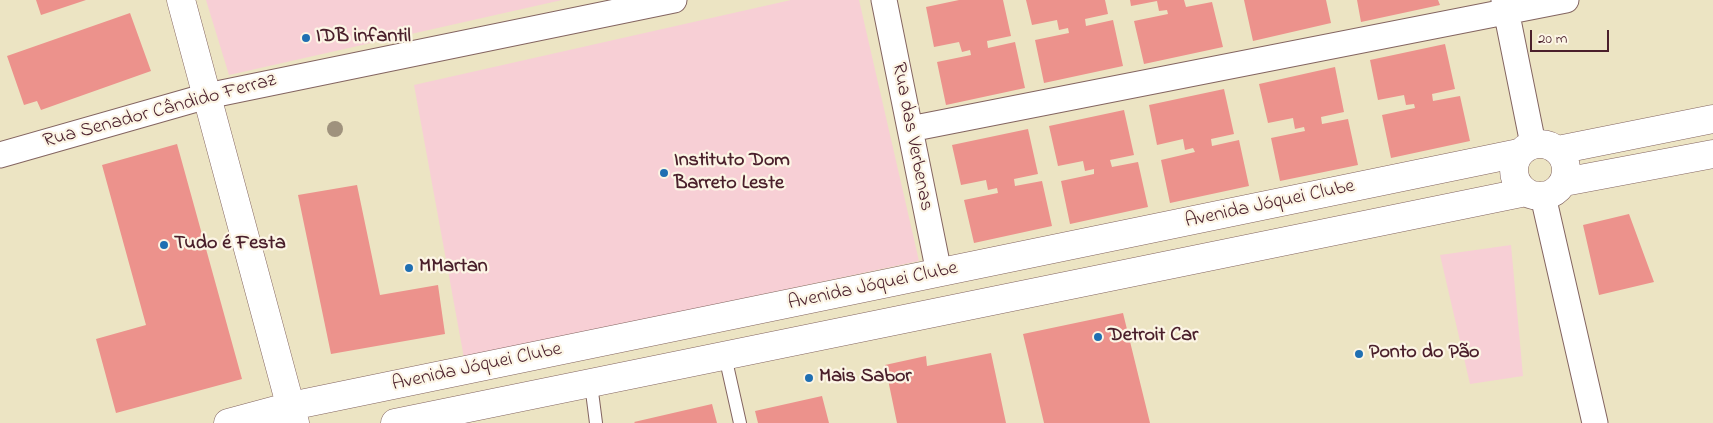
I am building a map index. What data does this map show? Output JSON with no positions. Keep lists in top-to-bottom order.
{
  "streets": {
    "main road": ["Avenida Jóquei Clube"],
    "street": ["Rua Senador Cândido Ferraz", "Rua das Verbenas"]
  },
  "crossings": [
    ["Rua das Verbenas", "Avenida Jóquei Clube"]
  ],
  "places": [
    "IDB infantil",
    "Instituto Dom Barreto Leste",
    "Tudo é Festa",
    "MMartan",
    "Detroit Car",
    "Ponto do Pão",
    "Mais Sabor"
  ],
  "scale_bar": "20 m"
}
